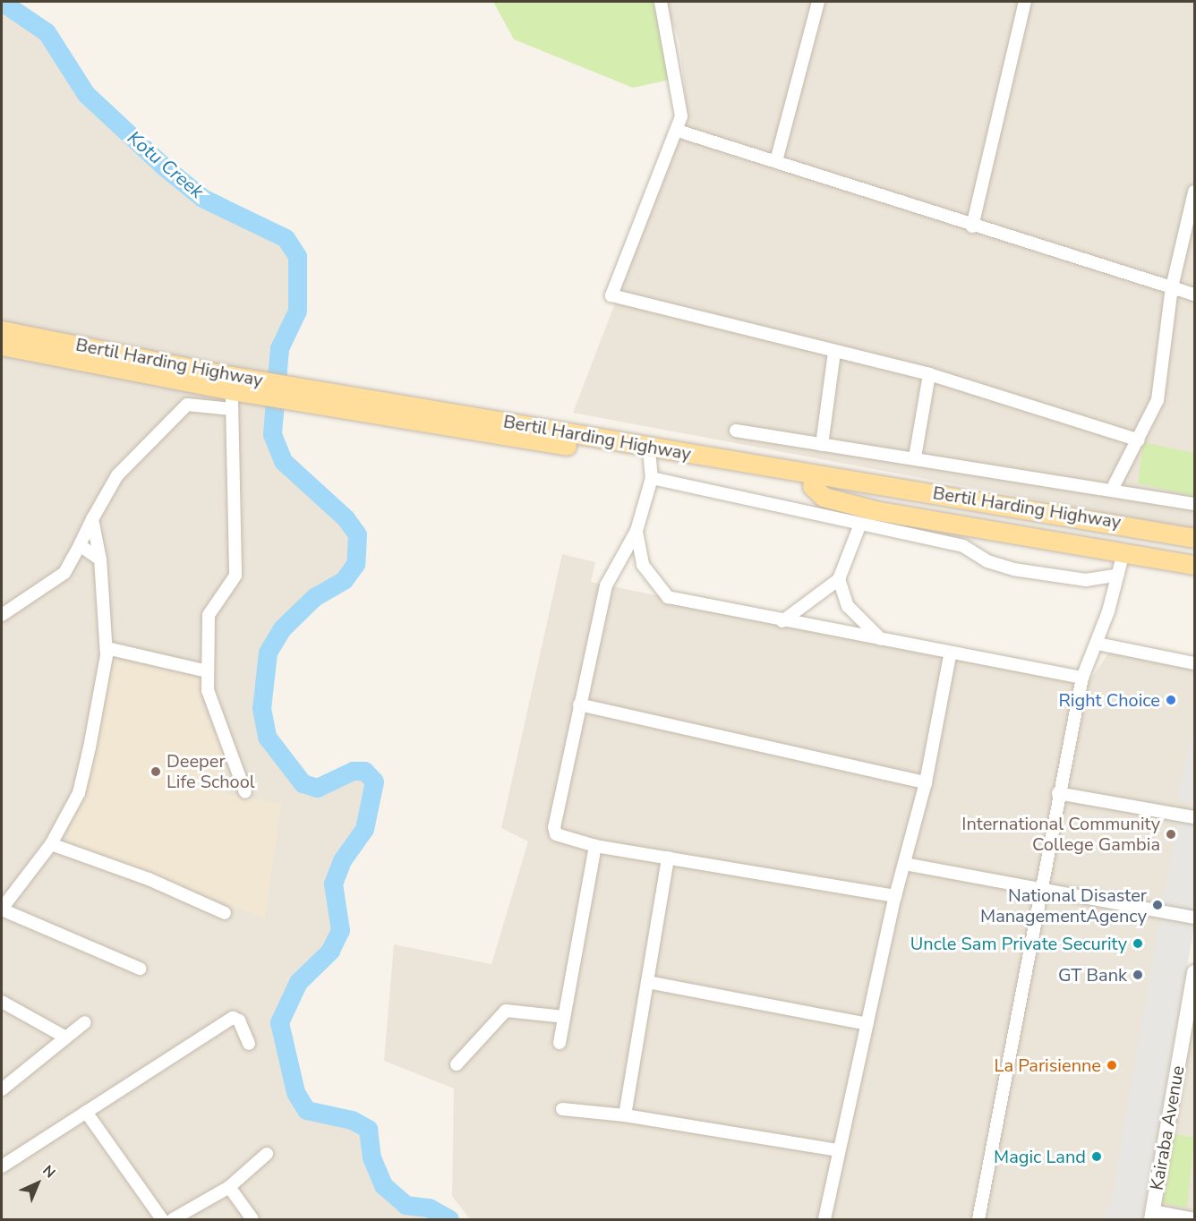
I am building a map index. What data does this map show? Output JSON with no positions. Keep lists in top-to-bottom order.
{
  "streets": {
    "main road": ["Bertil Harding Highway"],
    "street": ["Kairaba Avenue"]
  },
  "water": ["Kotu Creek"],
  "places": [
    "Right Choice",
    "Deeper Life School",
    "International Community College Gambia",
    "National Disaster ManagementAgency",
    "Uncle Sam Private Security",
    "GT Bank",
    "La Parisienne",
    "Magic Land"
  ],
  "north": "top right"
}
